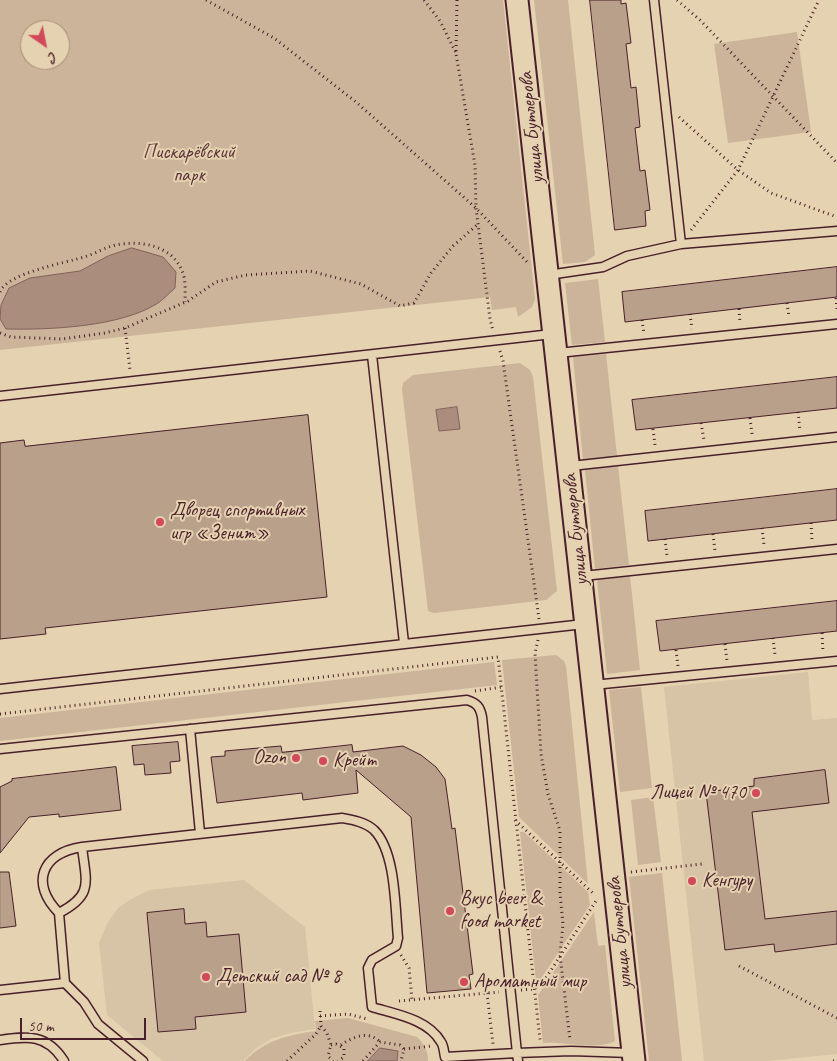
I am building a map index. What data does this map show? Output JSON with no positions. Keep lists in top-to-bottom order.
{
  "streets": {
    "street": ["улица Бутлерова"]
  },
  "parks": ["Пискарёвский парк"],
  "places": [
    "Дворец спортивных игр «Зенит»",
    "Ozon",
    "Крейт",
    "Лицей № 470",
    "Кенгуру",
    "Вкус beer & food market",
    "Детский сад № 8",
    "Ароматный мир"
  ],
  "scale_bar": "50 m",
  "north": "bottom right"
}
